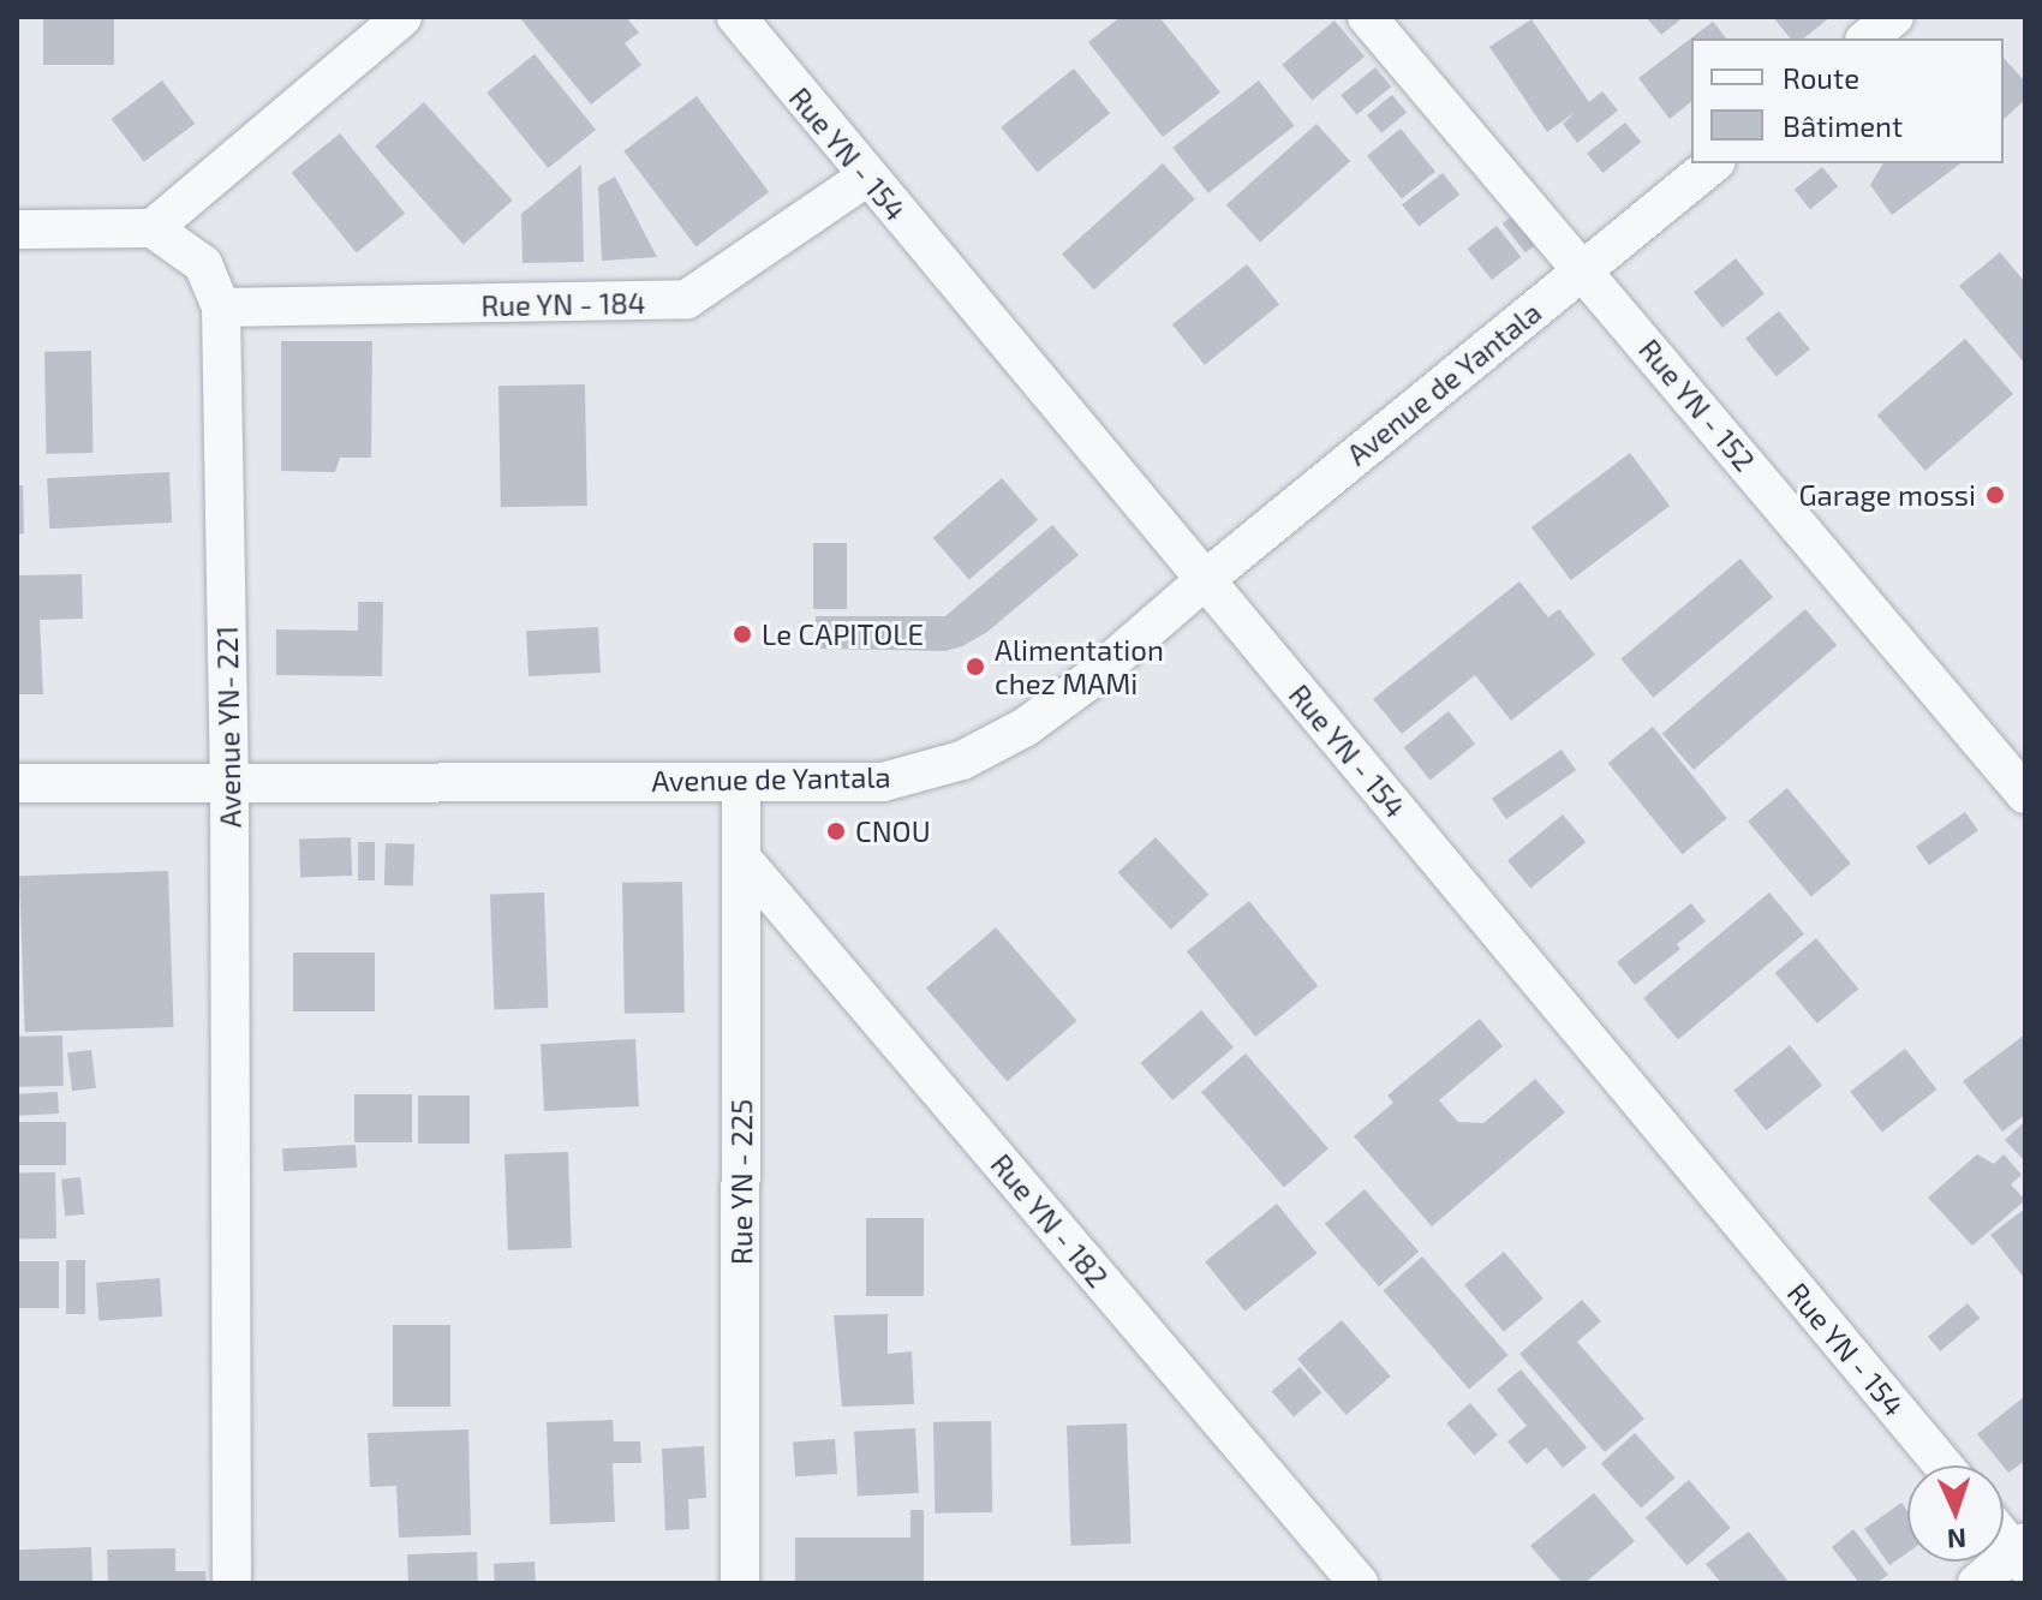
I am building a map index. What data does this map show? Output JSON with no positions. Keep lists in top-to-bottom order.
{
  "streets": {
    "street": [
      "Rue YN - 154",
      "Rue YN - 184",
      "Avenue de Yantala",
      "Rue YN - 152",
      "Avenue YN- 221",
      "Rue YN - 225",
      "Rue YN - 182"
    ]
  },
  "crossings": [
    ["Rue YN - 154", "Rue YN - 184"],
    ["Rue YN - 154", "Avenue de Yantala"],
    ["Rue YN - 184", "Avenue YN- 221"],
    ["Avenue de Yantala", "Rue YN - 152"],
    ["Avenue de Yantala", "Avenue YN- 221"],
    ["Avenue de Yantala", "Rue YN - 225"],
    ["Rue YN - 225", "Rue YN - 182"]
  ],
  "places": [
    "Garage mossi",
    "Le CAPITOLE",
    "Alimentation chez MAMi",
    "CNOU"
  ],
  "legend": ["Route", "Bâtiment"],
  "north": "bottom"
}
